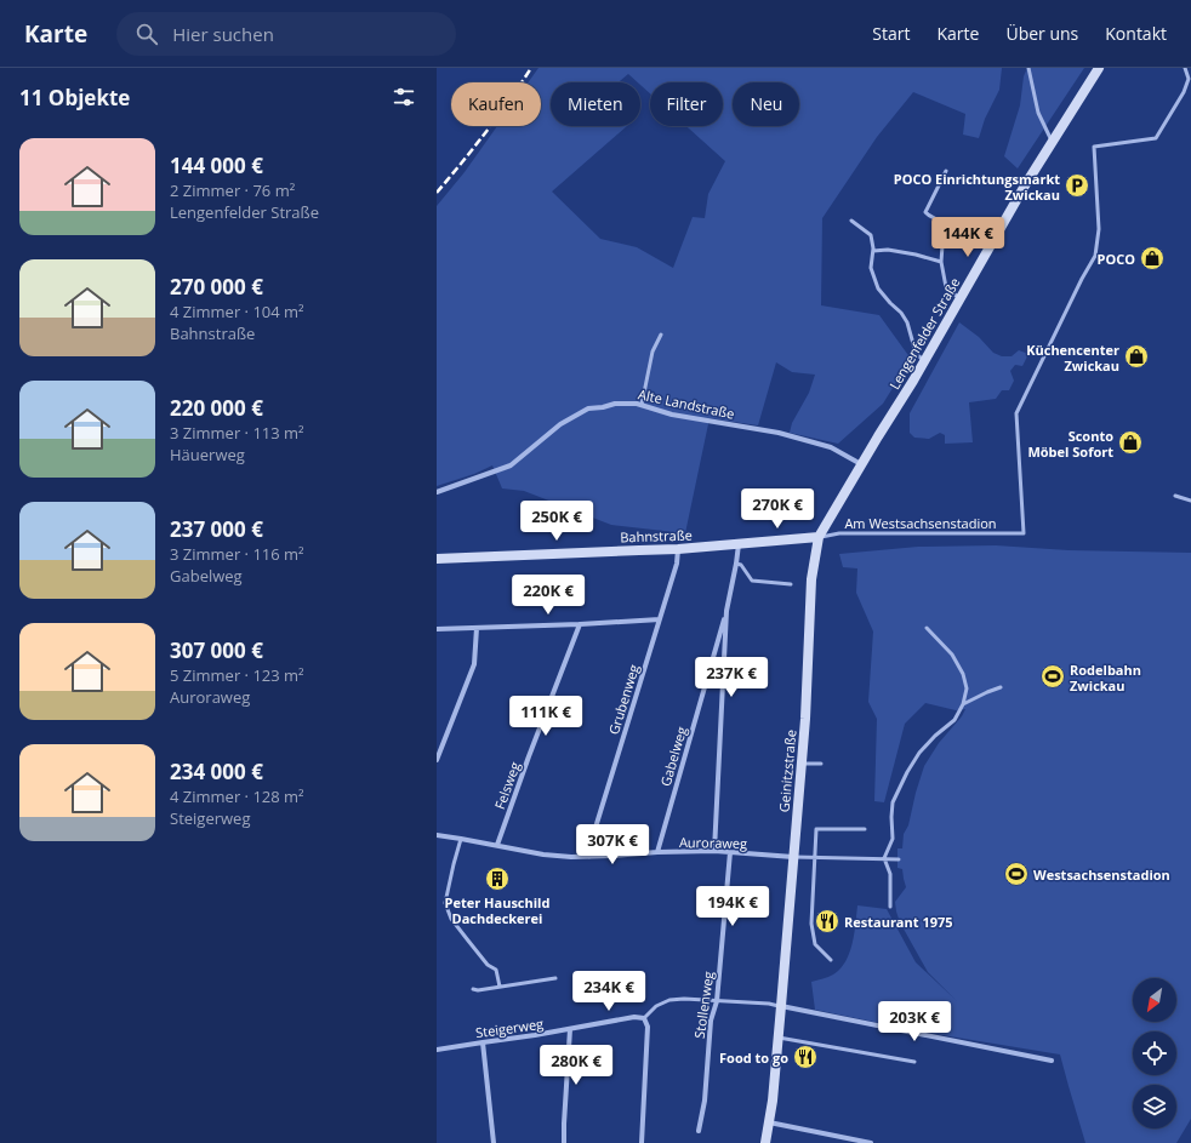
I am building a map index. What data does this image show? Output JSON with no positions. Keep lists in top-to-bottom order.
{
  "streets": {
    "main road": ["Lengenfelder Straße", "Bahnstraße", "Geinitzstraße"],
    "street": [
      "Alte Landstraße",
      "Grubenweg",
      "Gabelweg",
      "Felsweg",
      "Auroraweg",
      "Stollenweg",
      "Steigerweg"
    ],
    "lane": ["Am Westsachsenstadion"]
  },
  "crossings": [
    ["Lengenfelder Straße", "Alte Landstraße"],
    ["Lengenfelder Straße", "Am Westsachsenstadion"],
    ["Lengenfelder Straße", "Bahnstraße"],
    ["Lengenfelder Straße", "Geinitzstraße"],
    ["Am Westsachsenstadion", "Bahnstraße"],
    ["Am Westsachsenstadion", "Geinitzstraße"],
    ["Bahnstraße", "Grubenweg"],
    ["Bahnstraße", "Gabelweg"],
    ["Bahnstraße", "Geinitzstraße"],
    ["Grubenweg", "Auroraweg"],
    ["Gabelweg", "Auroraweg"],
    ["Geinitzstraße", "Auroraweg"],
    ["Felsweg", "Auroraweg"],
    ["Auroraweg", "Stollenweg"]
  ],
  "places": {
    "parking": ["POCO Einrichtungsmarkt Zwickau"],
    "shop": ["POCO", "Küchencenter Zwickau", "Sconto Möbel Sofort"],
    "sports": ["Rodelbahn Zwickau", "Westsachsenstadion"],
    "building": ["Peter Hauschild Dachdeckerei"],
    "restaurant": ["Restaurant 1975", "Food to go"]
  },
  "north": "bottom left",
  "page": {
    "header": "Karte",
    "search": "Hier suchen",
    "nav": [
      "Start",
      "Karte",
      "Über uns",
      "Kontakt"
    ],
    "heading": "11 Objekte",
    "chip": [
      "Kaufen",
      "Mieten",
      "Filter",
      "Neu"
    ],
    "list": [
      {
        "name": "144 000 €",
        "note": "2 Zimmer · 76 m² · Lengenfelder Straße"
      },
      {
        "name": "270 000 €",
        "note": "4 Zimmer · 104 m² · Bahnstraße"
      },
      {
        "name": "220 000 €",
        "note": "3 Zimmer · 113 m² · Häuerweg"
      },
      {
        "name": "237 000 €",
        "note": "3 Zimmer · 116 m² · Gabelweg"
      },
      {
        "name": "307 000 €",
        "note": "5 Zimmer · 123 m² · Auroraweg"
      },
      {
        "name": "234 000 €",
        "note": "4 Zimmer · 128 m² · Steigerweg"
      }
    ],
    "price": [
      "144K €",
      "270K €",
      "250K €",
      "220K €",
      "237K €",
      "111K €",
      "307K €",
      "194K €",
      "234K €",
      "203K €",
      "280K €"
    ]
  }
}
